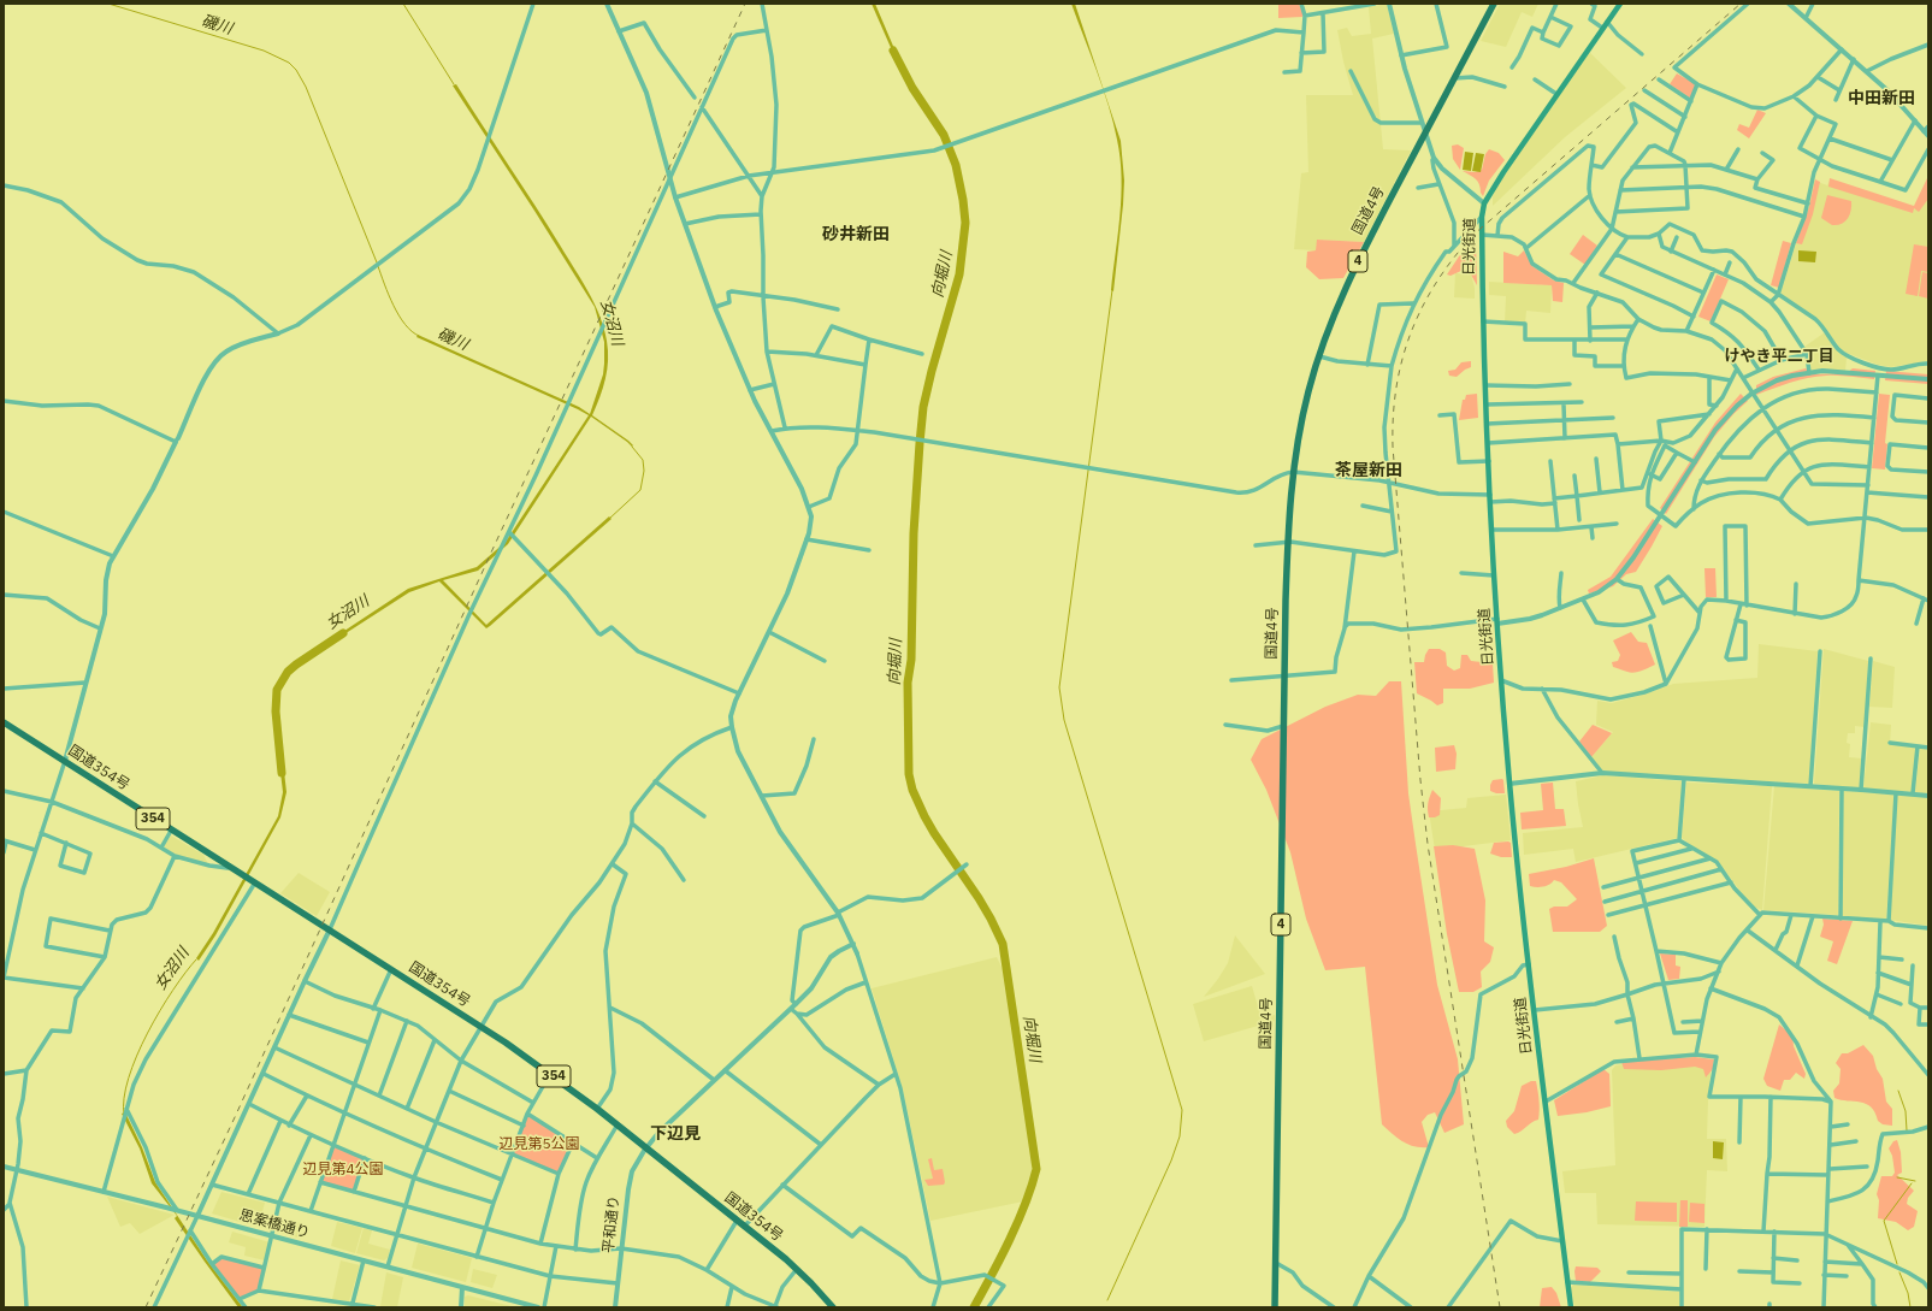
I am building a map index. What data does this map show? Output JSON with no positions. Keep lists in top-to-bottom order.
{
  "streets": {
    "highway": [
      "国道4号",
      "4",
      "国道354号",
      "354"
    ],
    "main road": ["日光街道"],
    "street": ["思案橋通り", "平和通り"]
  },
  "crossings": [
    ["国道354号", "平和通り"]
  ],
  "districts": [
    "中田新田",
    "砂井新田",
    "けやき平二丁目",
    "茶屋新田",
    "下辺見"
  ],
  "water": ["磯川", "向堀川", "女沼川"],
  "parks": ["辺見第5公園", "辺見第4公園"]
}
